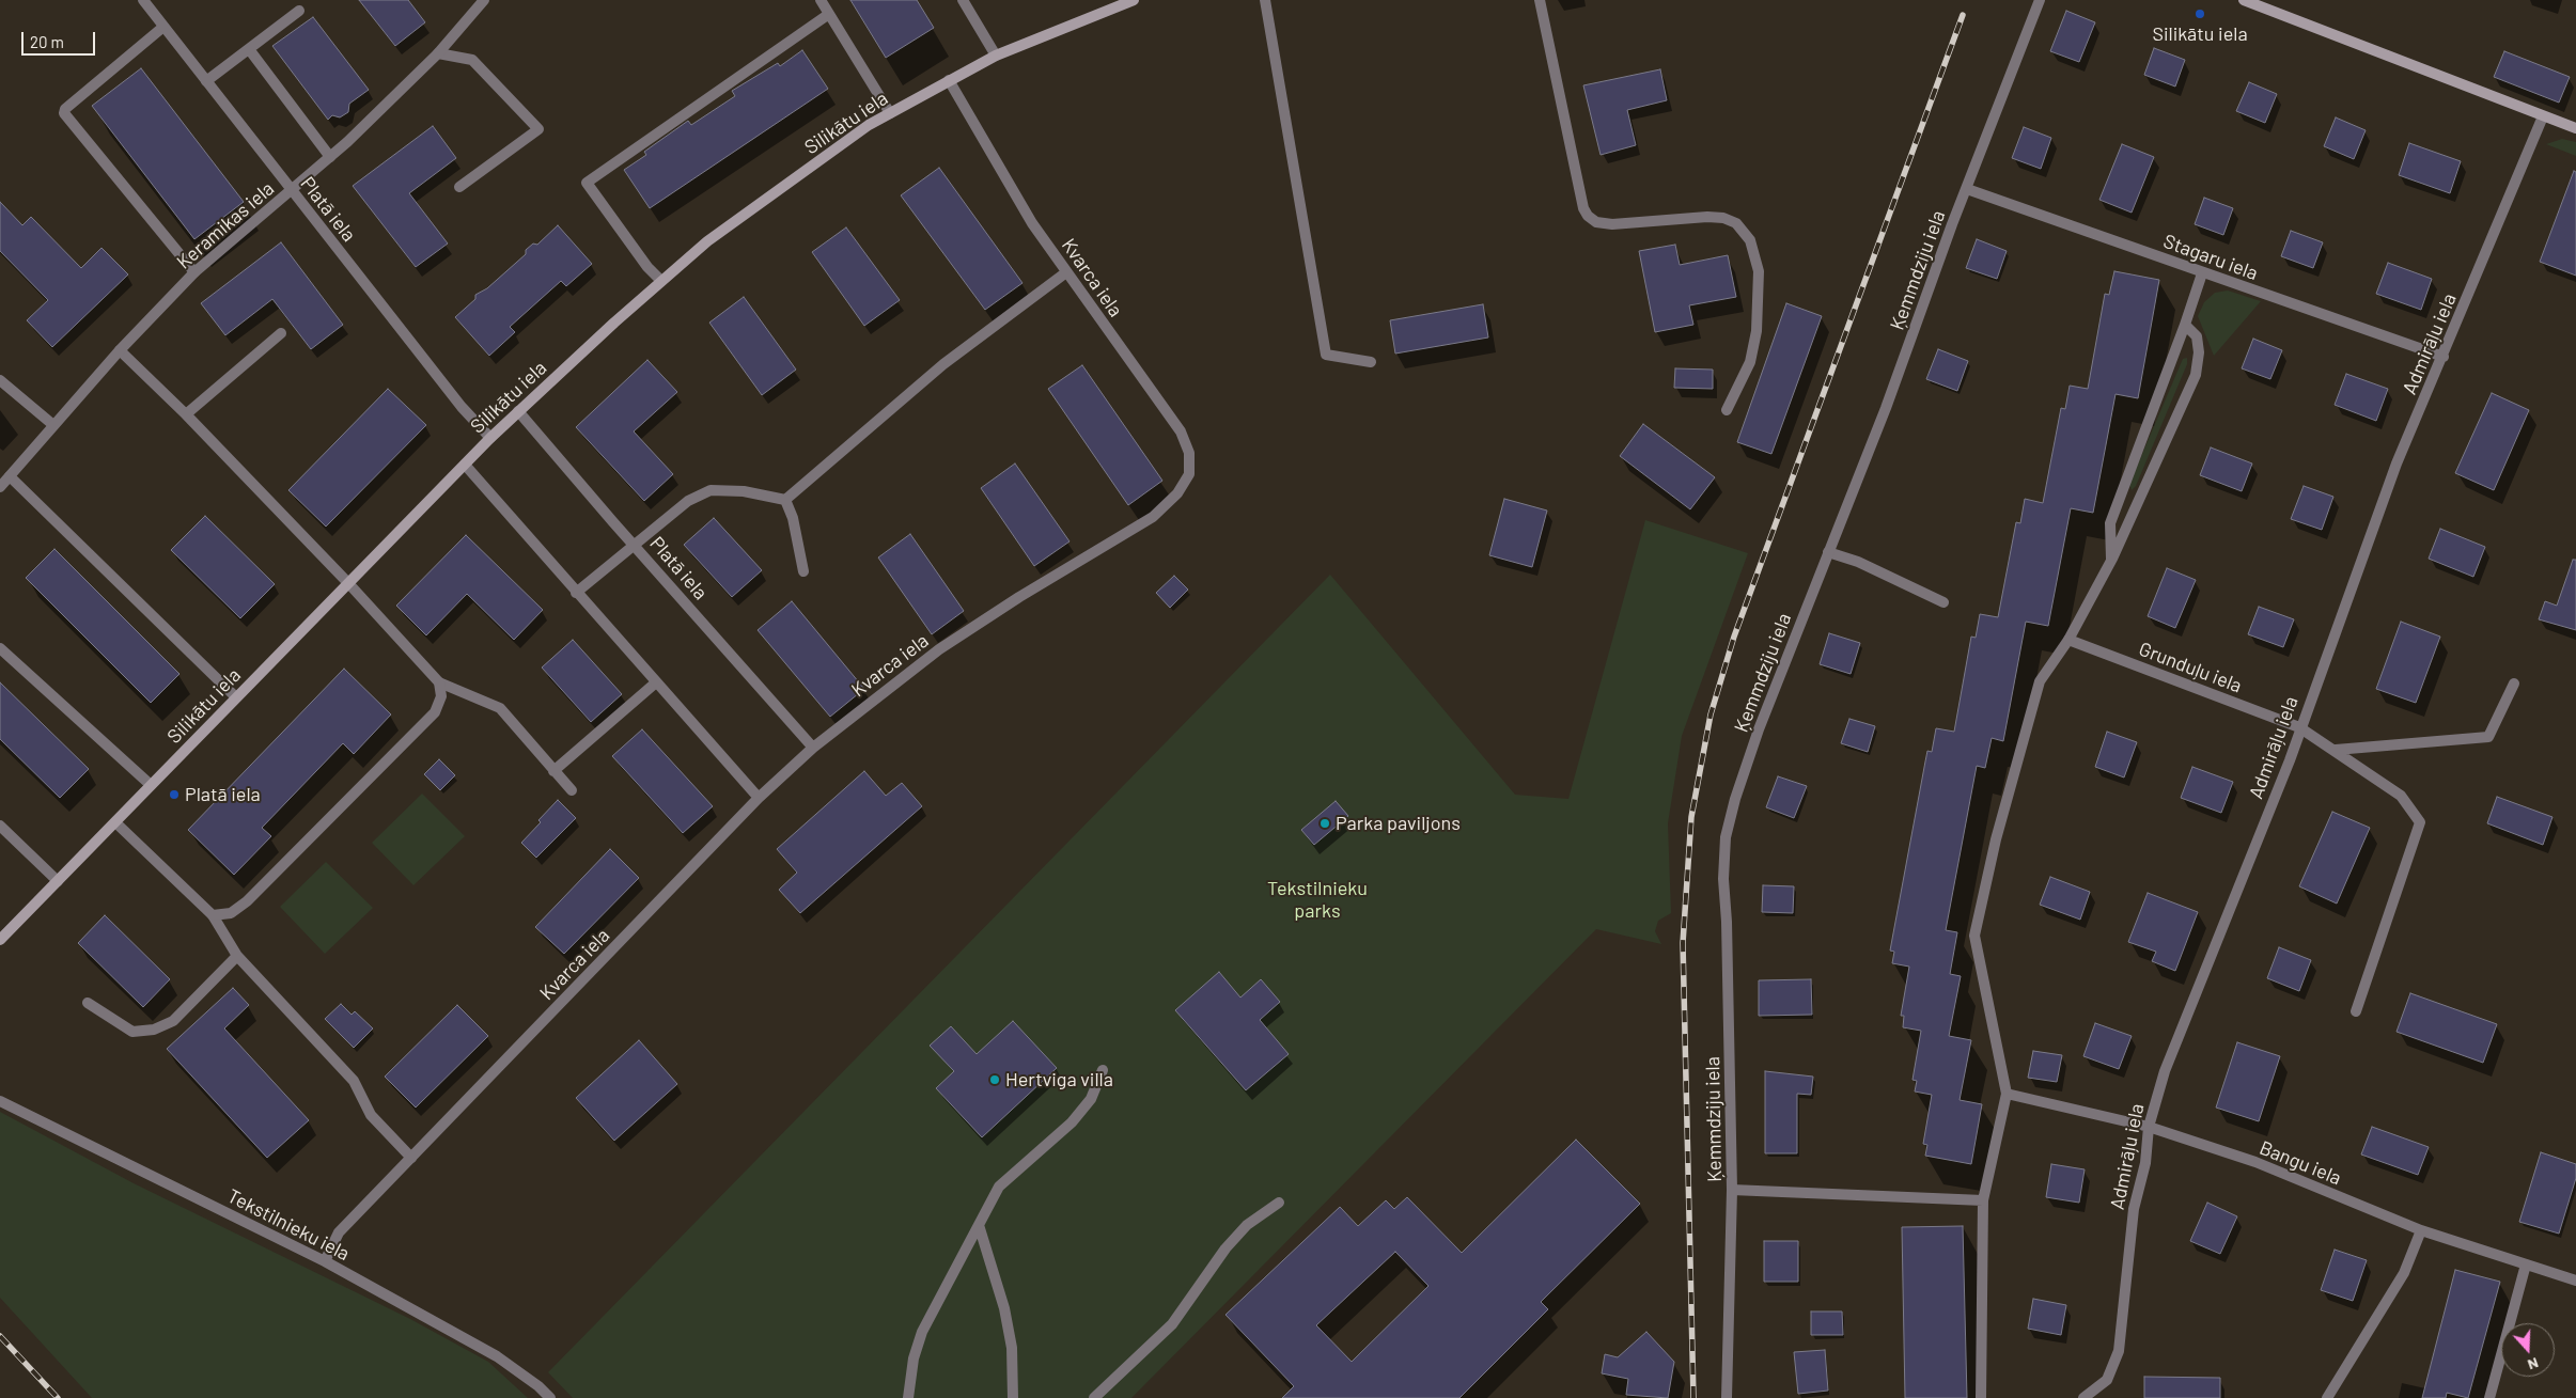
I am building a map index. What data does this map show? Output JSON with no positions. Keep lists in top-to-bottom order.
{
  "streets": {
    "main road": ["Silikātu iela"],
    "street": [
      "Platā iela",
      "Keramikas iela",
      "Stagaru iela",
      "Ķemmdziju iela",
      "Kvarca iela",
      "Admirāļu iela",
      "Grunduļu iela",
      "Bangu iela",
      "Tekstilnieku iela"
    ]
  },
  "crossings": [
    ["Silikātu iela", "Platā iela"],
    ["Silikātu iela", "Kvarca iela"],
    ["Platā iela", "Keramikas iela"],
    ["Platā iela", "Kvarca iela"],
    ["Stagaru iela", "Ķemmdziju iela"],
    ["Stagaru iela", "Admirāļu iela"],
    ["Kvarca iela", "Tekstilnieku iela"],
    ["Admirāļu iela", "Grunduļu iela"],
    ["Admirāļu iela", "Bangu iela"]
  ],
  "parks": ["Tekstilnieku parks"],
  "places": [
    "Silikātu iela",
    "Platā iela",
    "Parka paviljons",
    "Hertviga villa"
  ],
  "scale_bar": "20 m",
  "north": "bottom"
}
